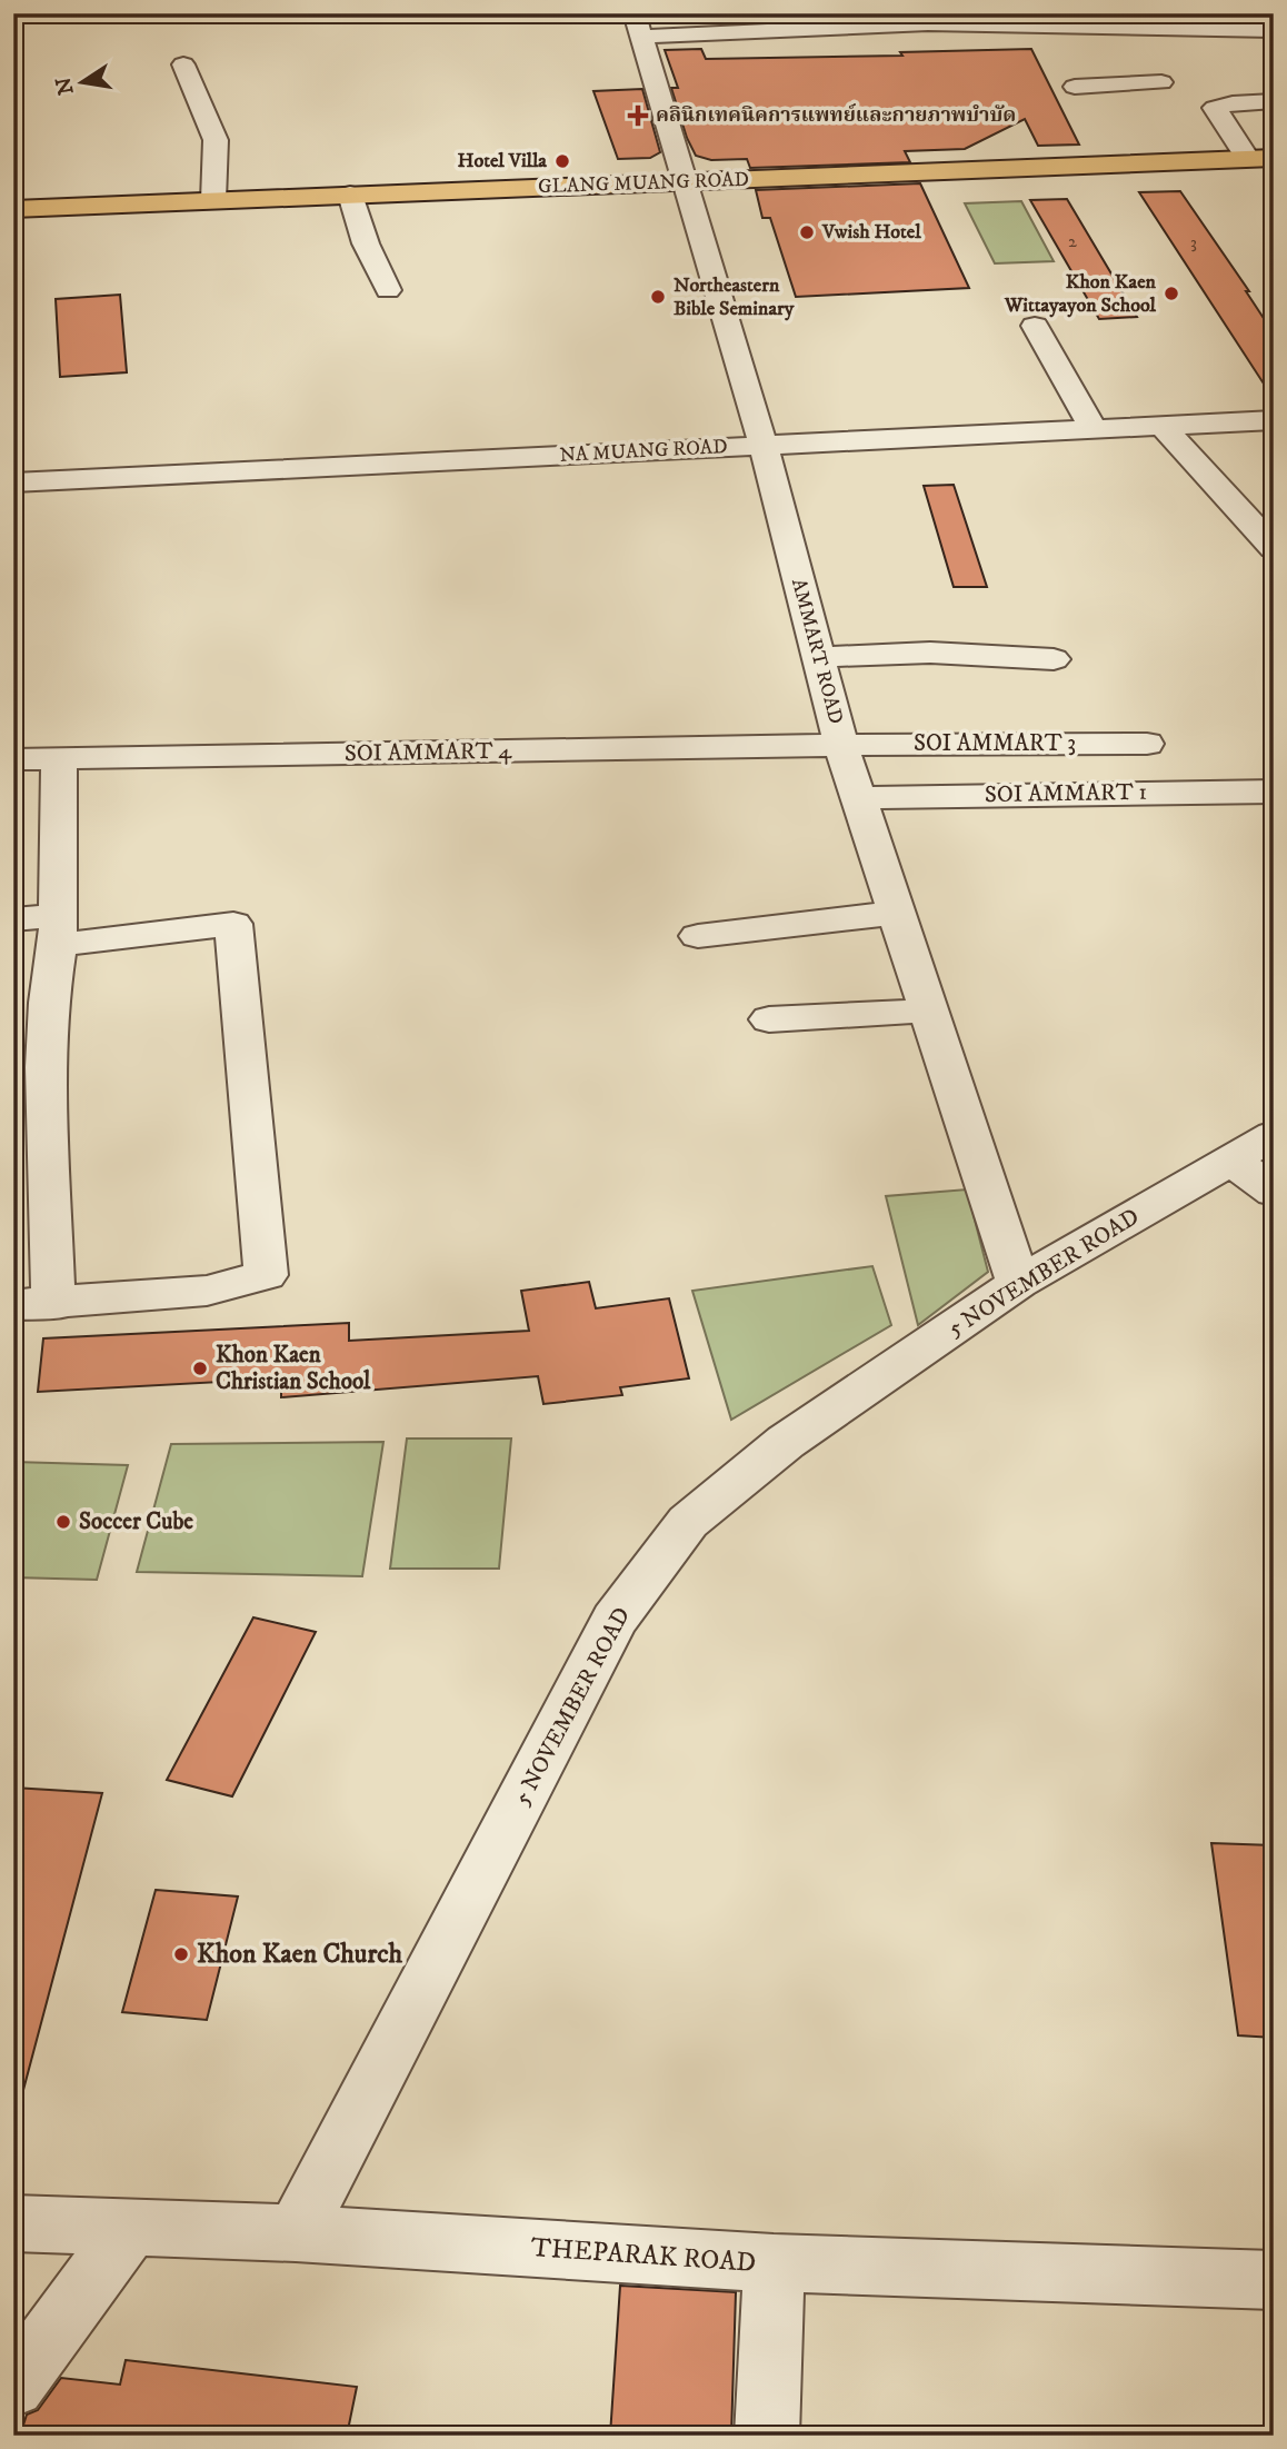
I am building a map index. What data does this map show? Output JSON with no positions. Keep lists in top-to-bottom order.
{
  "streets": {
    "main road": ["GLANG MUANG ROAD"],
    "street": [
      "NA MUANG ROAD",
      "AMMART ROAD",
      "SOI AMMART 3",
      "SOI AMMART 4",
      "SOI AMMART 1",
      "5 NOVEMBER ROAD",
      "THEPARAK ROAD"
    ]
  },
  "crossings": [
    ["GLANG MUANG ROAD", "AMMART ROAD"],
    ["NA MUANG ROAD", "AMMART ROAD"],
    ["AMMART ROAD", "SOI AMMART 3"],
    ["AMMART ROAD", "SOI AMMART 4"],
    ["AMMART ROAD", "SOI AMMART 1"],
    ["AMMART ROAD", "5 NOVEMBER ROAD"],
    ["SOI AMMART 3", "SOI AMMART 4"],
    ["5 NOVEMBER ROAD", "THEPARAK ROAD"]
  ],
  "places": {
    "health": ["คลินิกเทคนิคการแพทย์และกายภาพบำบัด"],
    "other": [
      "Hotel Villa",
      "Vwish Hotel",
      "Khon Kaen Wittayayon School",
      "Northeastern Bible Seminary",
      "Khon Kaen Christian School",
      "Soccer Cube",
      "Khon Kaen Church"
    ]
  },
  "house_numbers": ["2", "3"],
  "north": "left"
}
